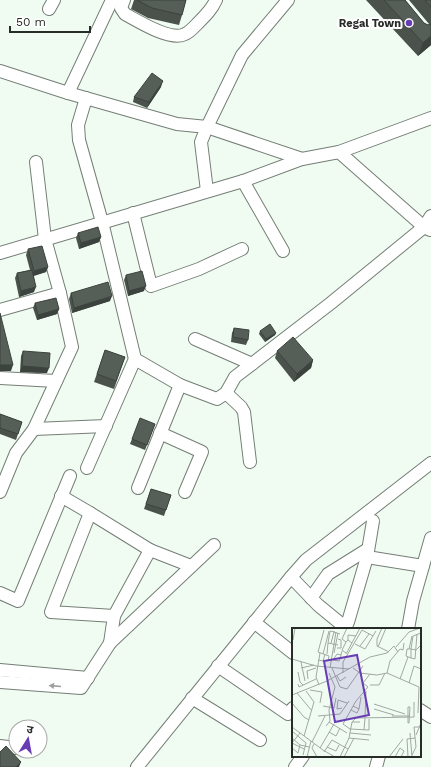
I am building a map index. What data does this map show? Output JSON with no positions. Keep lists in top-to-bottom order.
{
  "places": ["Regal Town"],
  "scale_bar": "50 m",
  "north": "top"
}
